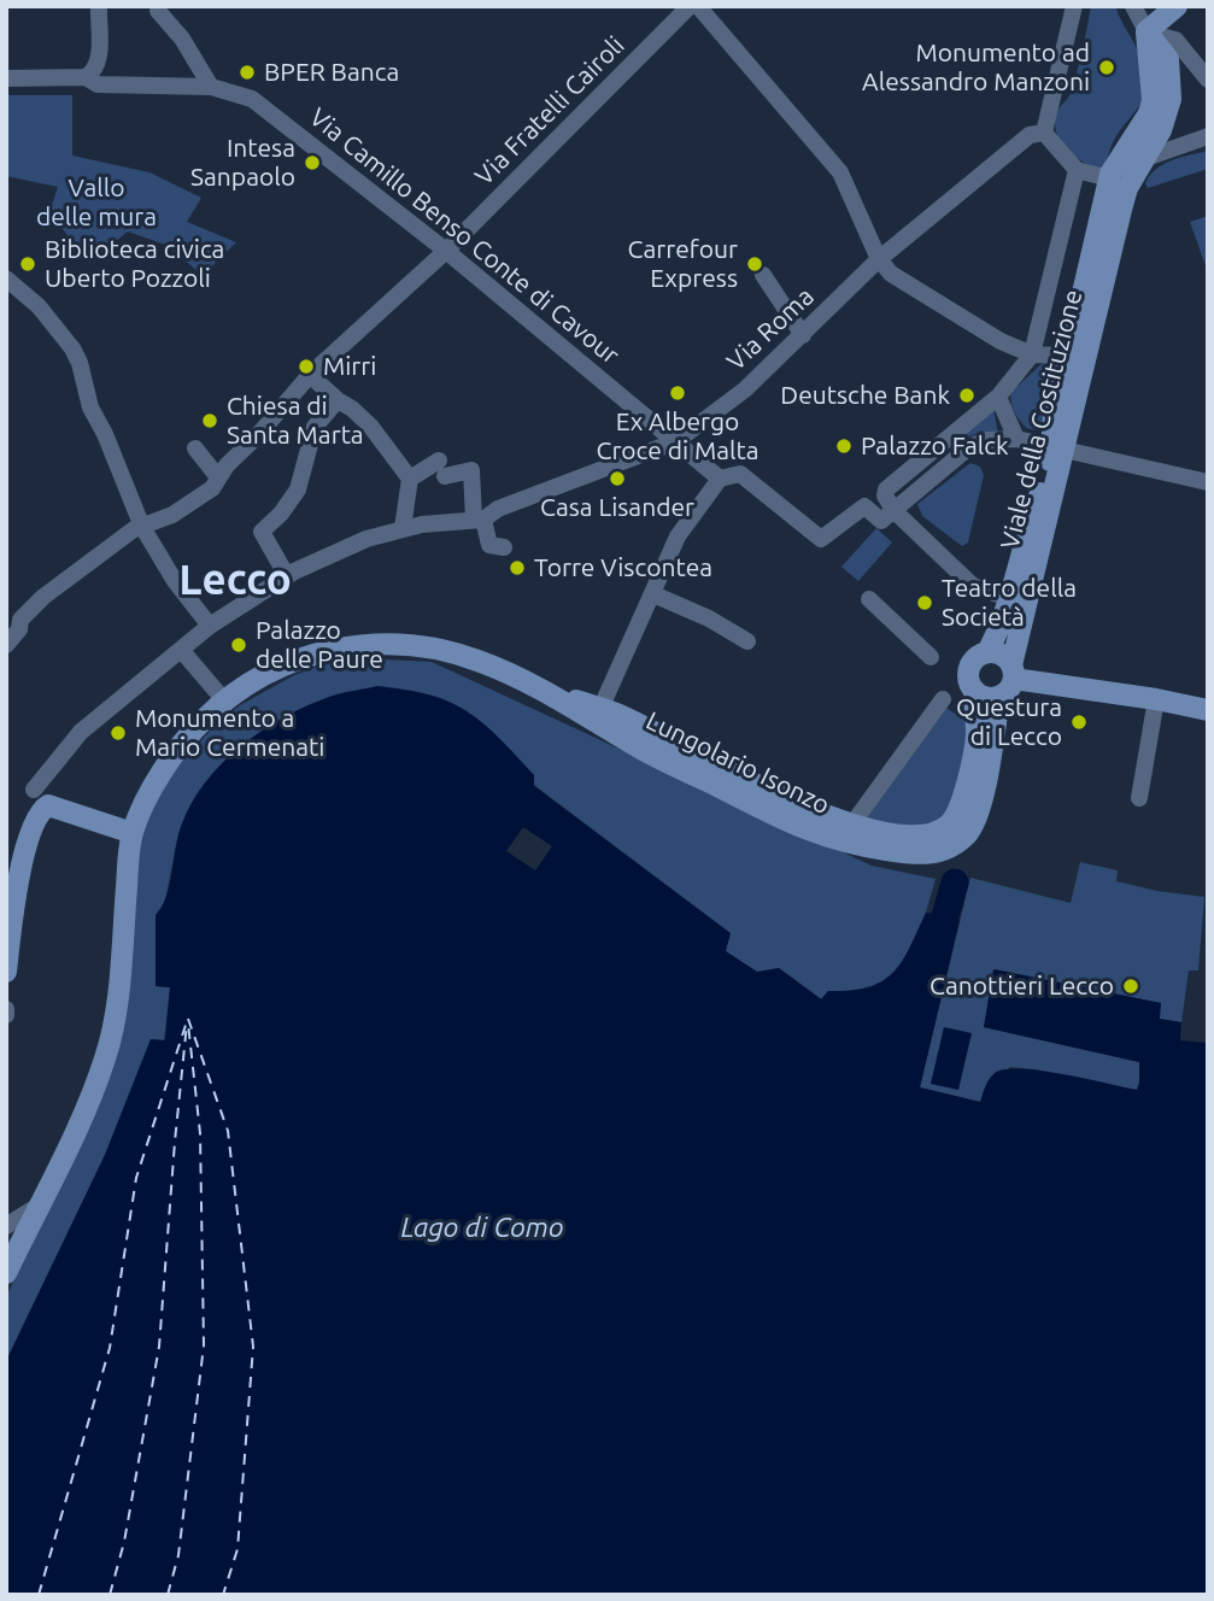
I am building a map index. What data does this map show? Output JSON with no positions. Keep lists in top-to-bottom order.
{
  "streets": {
    "main road": ["Viale della Costituzione", "Lungolario Isonzo"],
    "street": ["Via Fratelli Cairoli", "Via Camillo Benso Conte di Cavour", "Via Roma"]
  },
  "crossings": [
    ["Via Fratelli Cairoli", "Via Camillo Benso Conte di Cavour"],
    ["Via Camillo Benso Conte di Cavour", "Via Roma"],
    ["Viale della Costituzione", "Lungolario Isonzo"]
  ],
  "districts": ["Lecco"],
  "water": ["Lago di Como"],
  "parks": ["Vallo delle mura"],
  "places": [
    "Monumento ad Alessandro Manzoni",
    "BPER Banca",
    "Intesa Sanpaolo",
    "Biblioteca civica Uberto Pozzoli",
    "Carrefour Express",
    "Mirri",
    "Ex Albergo Croce di Malta",
    "Deutsche Bank",
    "Chiesa di Santa Marta",
    "Palazzo Falck",
    "Casa Lisander",
    "Torre Viscontea",
    "Teatro della Società",
    "Palazzo delle Paure",
    "Questura di Lecco",
    "Monumento a Mario Cermenati",
    "Canottieri Lecco"
  ]
}
